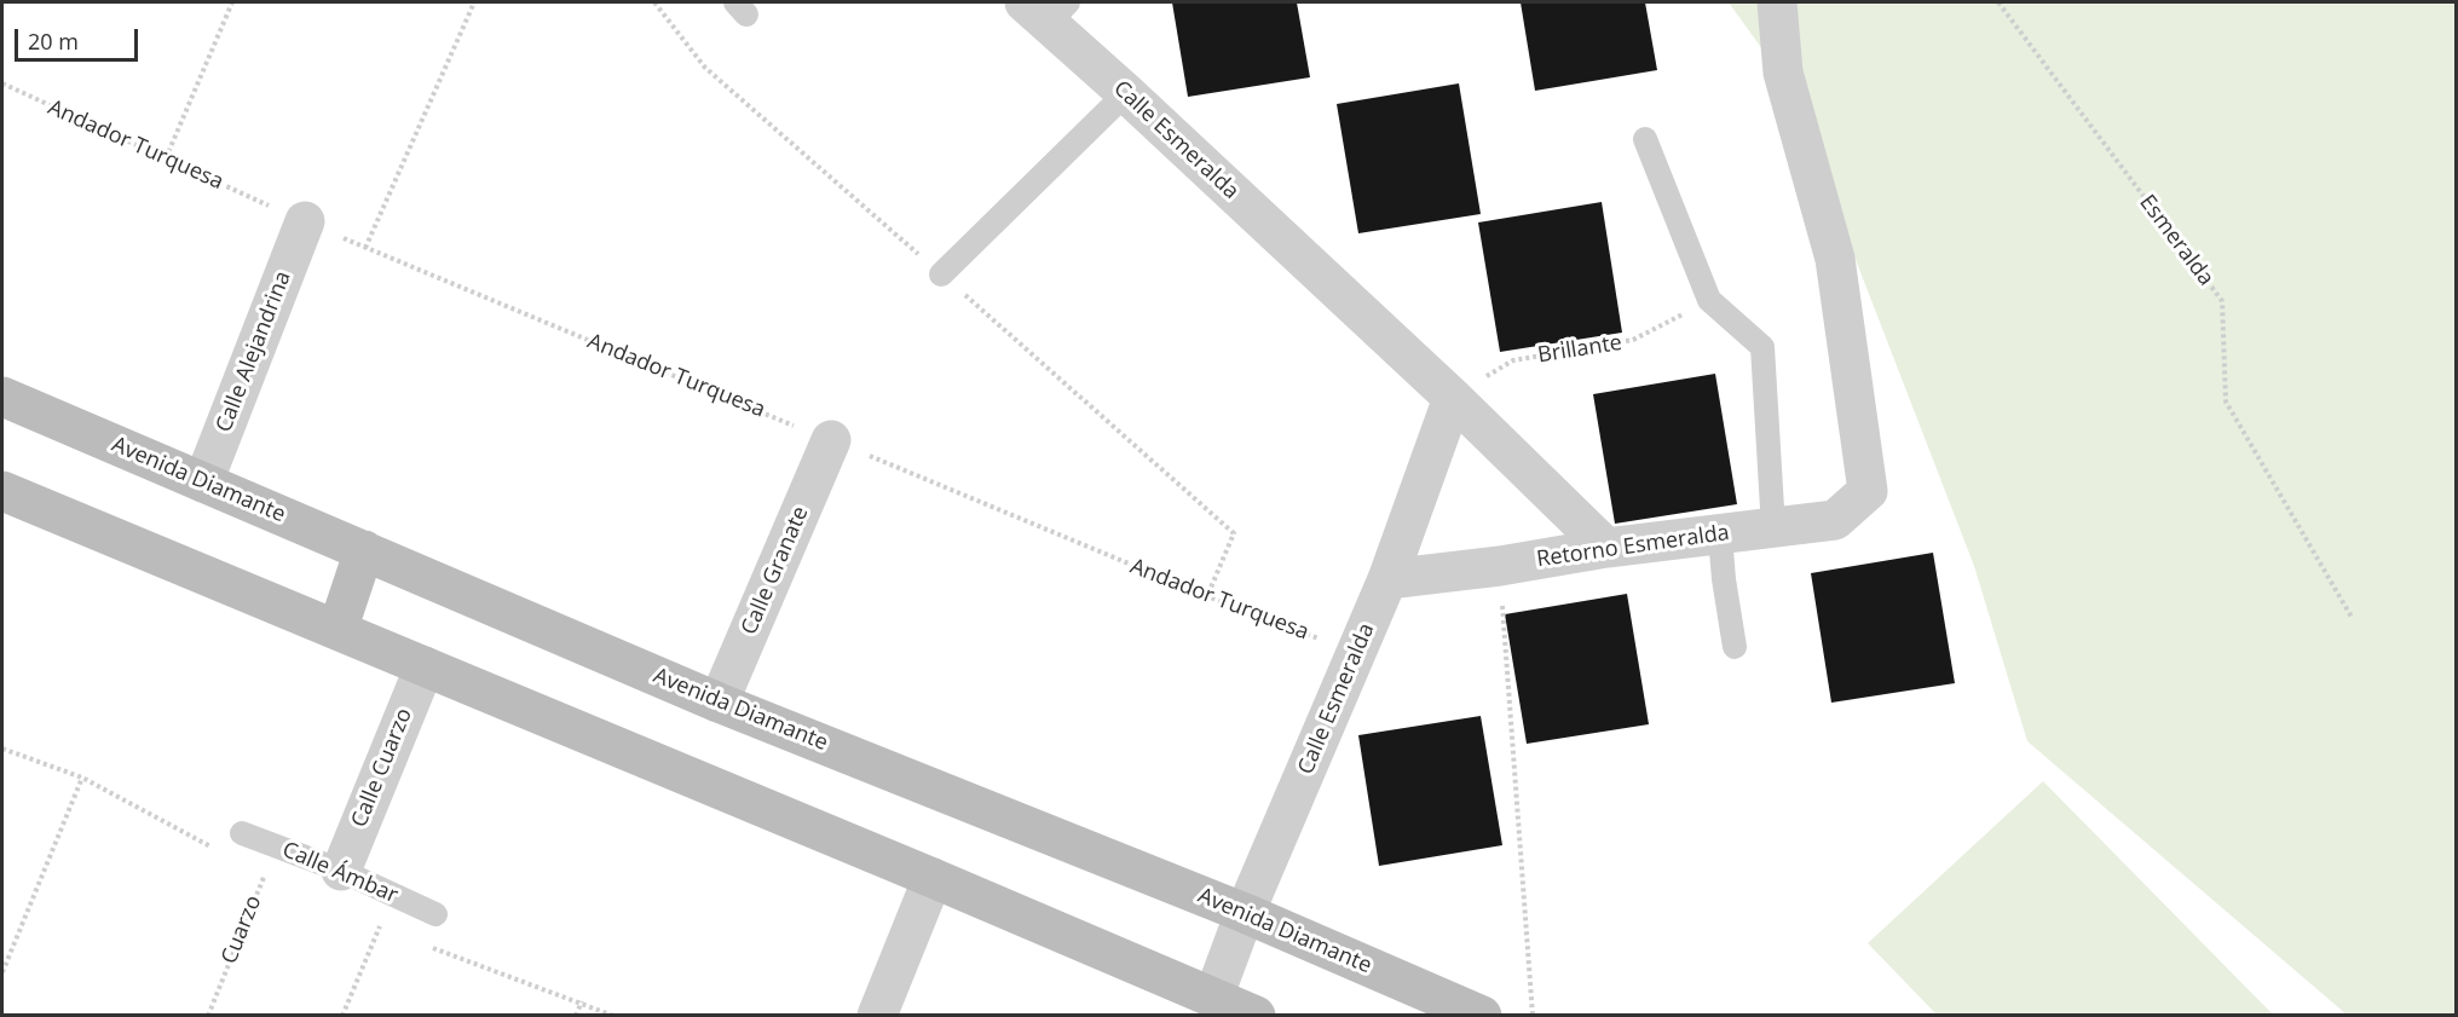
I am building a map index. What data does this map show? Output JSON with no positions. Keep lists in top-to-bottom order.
{
  "streets": {
    "main road": ["Avenida Diamante"],
    "street": [
      "Calle Esmeralda",
      "Calle Alejandrina",
      "Retorno Esmeralda",
      "Calle Granate",
      "Calle Cuarzo"
    ],
    "lane": ["Calle Ámbar"],
    "path": [
      "Andador Turquesa",
      "Esmeralda",
      "Brillante",
      "Cuarzo"
    ]
  },
  "crossings": [
    ["Calle Esmeralda", "Andador Turquesa"],
    ["Calle Esmeralda", "Brillante"],
    ["Calle Esmeralda", "Avenida Diamante"],
    ["Calle Esmeralda", "Retorno Esmeralda"],
    ["Andador Turquesa", "Calle Alejandrina"],
    ["Andador Turquesa", "Calle Granate"],
    ["Calle Alejandrina", "Avenida Diamante"],
    ["Avenida Diamante", "Calle Granate"],
    ["Calle Cuarzo", "Calle Ámbar"],
    ["Calle Ámbar", "Cuarzo"]
  ],
  "scale_bar": "20 m"
}
